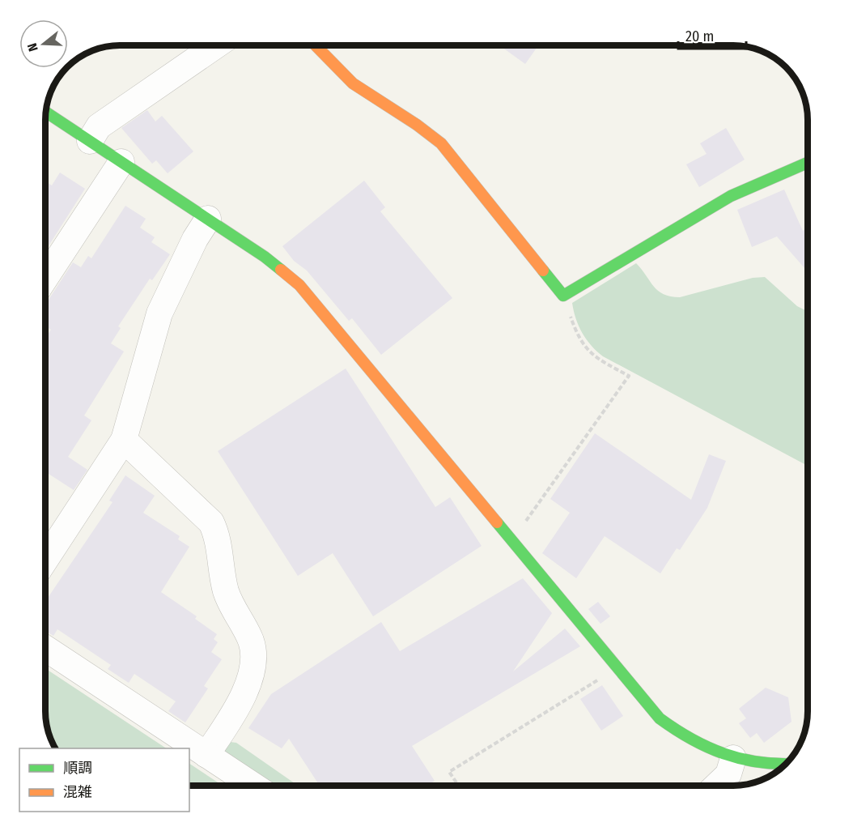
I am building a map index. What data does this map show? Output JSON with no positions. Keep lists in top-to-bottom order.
{
  "legend": ["順調", "混雑"],
  "scale_bar": "20 m",
  "north": "left"
}
